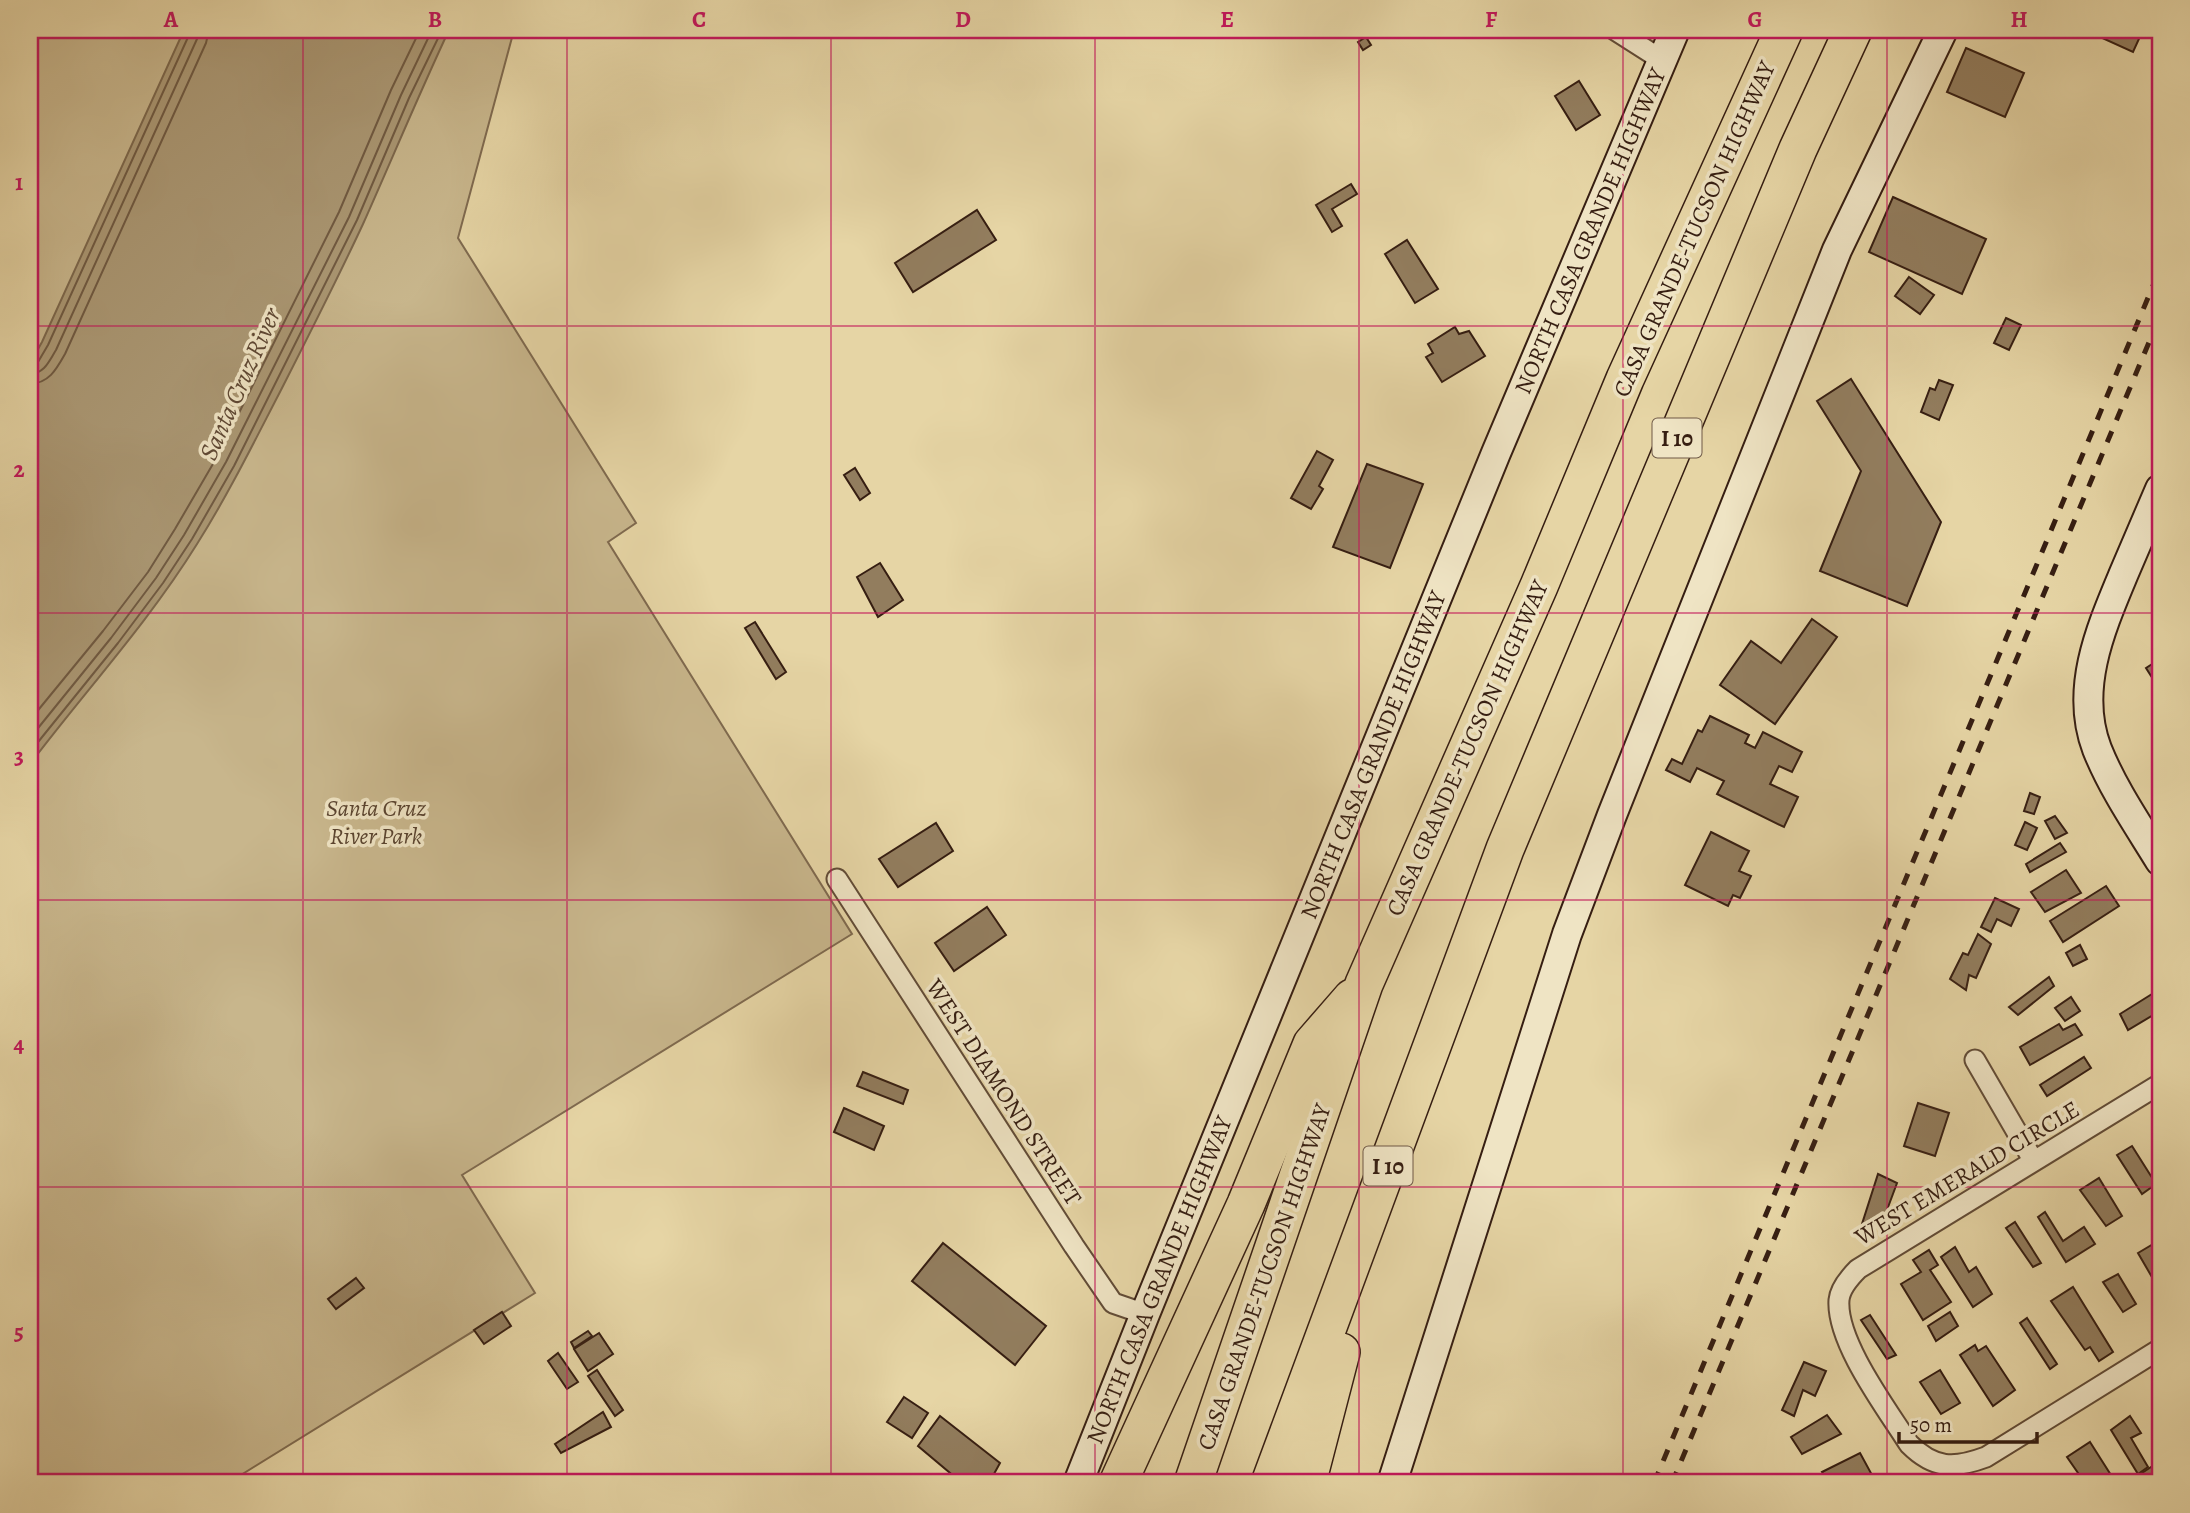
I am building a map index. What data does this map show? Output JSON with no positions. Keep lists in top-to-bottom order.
{
  "streets": {
    "highway": ["CASA GRANDE-TUCSON HIGHWAY", "I 10"],
    "main road": ["NORTH CASA GRANDE HIGHWAY"],
    "street": ["WEST DIAMOND STREET", "WEST EMERALD CIRCLE"]
  },
  "crossings": [
    ["NORTH CASA GRANDE HIGHWAY", "WEST DIAMOND STREET"]
  ],
  "water": ["Santa Cruz River"],
  "parks": ["Santa Cruz River Park"],
  "scale_bar": "50 m",
  "grid": {
    "columns": [
      "A",
      "B",
      "C",
      "D",
      "E",
      "F",
      "G",
      "H"
    ],
    "rows": [
      "1",
      "2",
      "3",
      "4",
      "5"
    ]
  }
}
